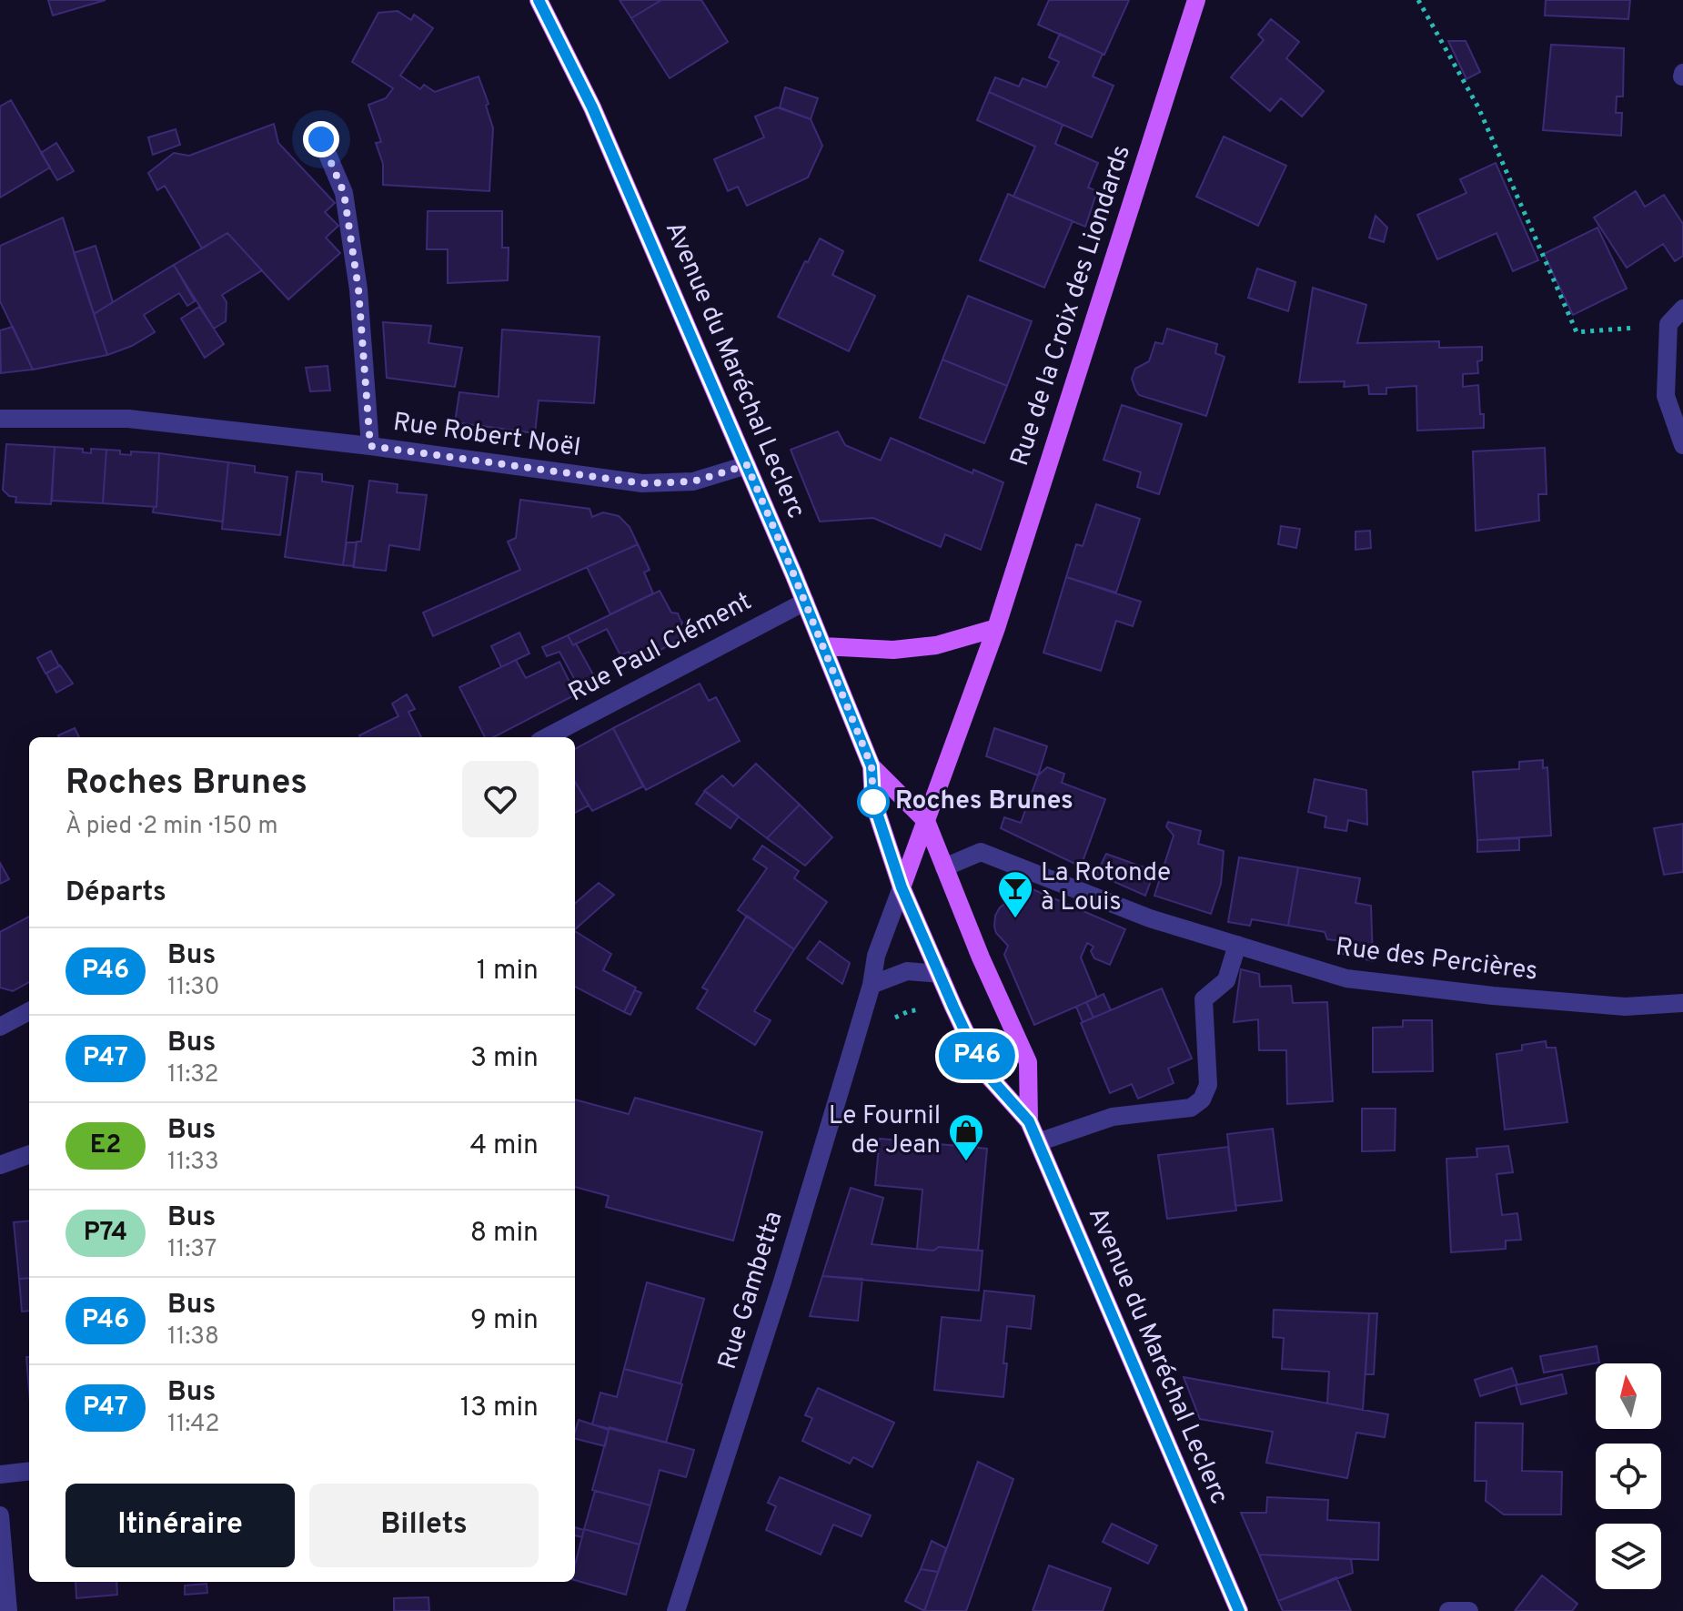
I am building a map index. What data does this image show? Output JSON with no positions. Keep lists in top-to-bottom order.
{
  "streets": {
    "main road": ["Rue de la Croix des Liondards", "Avenue du Maréchal Leclerc"],
    "street": [
      "Rue Robert Noël",
      "Rue Paul Clément",
      "Rue des Percières",
      "Rue Gambetta"
    ]
  },
  "crossings": [
    ["Rue de la Croix des Liondards", "Avenue du Maréchal Leclerc"],
    ["Rue de la Croix des Liondards", "Rue Gambetta"],
    ["Avenue du Maréchal Leclerc", "Rue Robert Noël"],
    ["Avenue du Maréchal Leclerc", "Rue Paul Clément"],
    ["Avenue du Maréchal Leclerc", "Rue des Percières"],
    ["Avenue du Maréchal Leclerc", "Rue Gambetta"]
  ],
  "places": {
    "other": ["Roches Brunes"],
    "bar": ["La Rotonde à Louis"],
    "shop": ["Le Fournil de Jean"]
  },
  "lines": ["bus line P46"],
  "north": "top",
  "page": {
    "on_map": "P46",
    "heading": [
      ["Roches Brunes", "À pied · 2 min · 150 m"],
      "Départs"
    ],
    "list": [
      {
        "mark": "P46",
        "name": "Bus",
        "note": "11:30",
        "value": "1 min"
      },
      {
        "mark": "P47",
        "name": "Bus",
        "note": "11:32",
        "value": "3 min"
      },
      {
        "mark": "E2",
        "name": "Bus",
        "note": "11:33",
        "value": "4 min"
      },
      {
        "mark": "P74",
        "name": "Bus",
        "note": "11:37",
        "value": "8 min"
      },
      {
        "mark": "P46",
        "name": "Bus",
        "note": "11:38",
        "value": "9 min"
      },
      {
        "mark": "P47",
        "name": "Bus",
        "note": "11:42",
        "value": "13 min"
      }
    ],
    "buttons": ["Itinéraire", "Billets"]
  }
}
